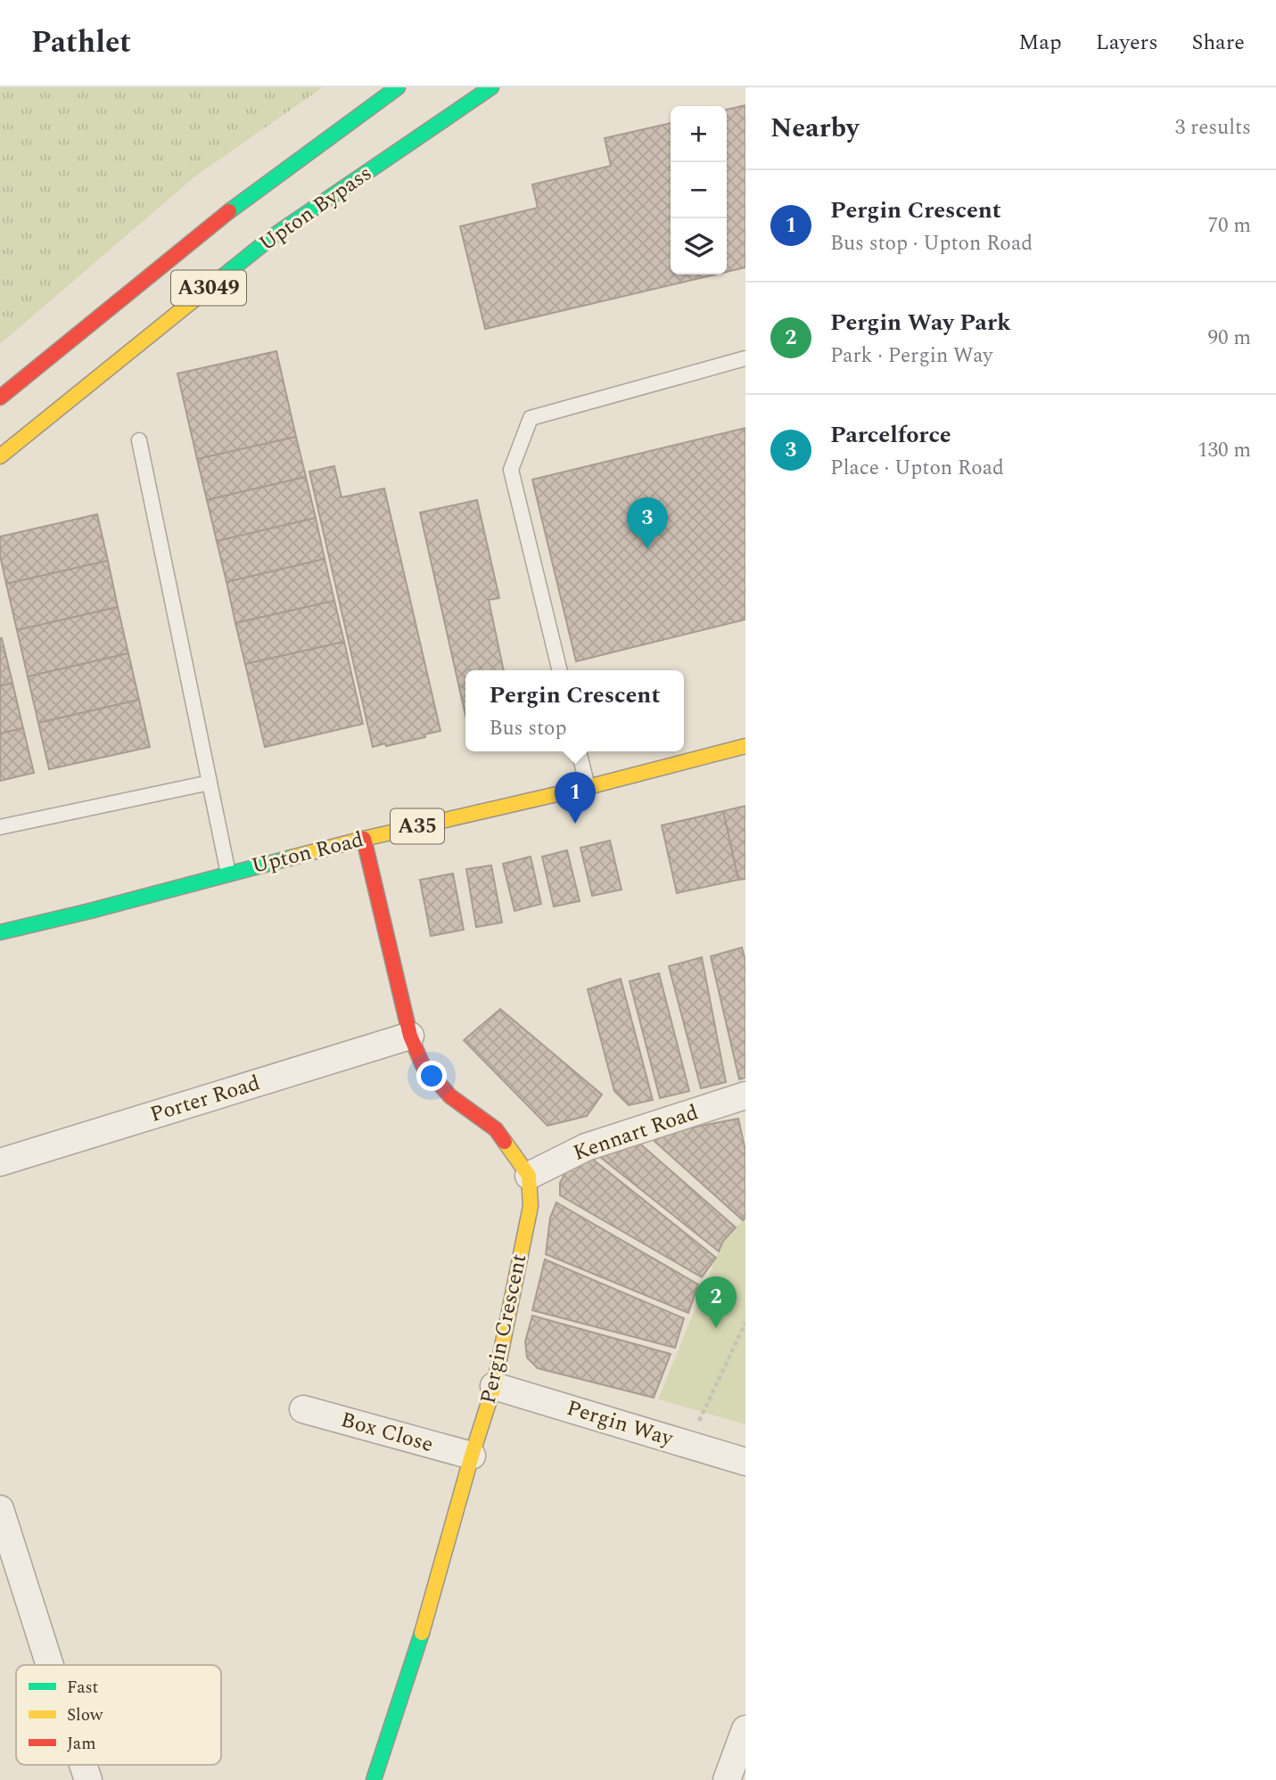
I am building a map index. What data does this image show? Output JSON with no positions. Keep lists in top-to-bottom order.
{
  "streets": {
    "main road": [
      "Upton Bypass",
      "A3049",
      "A35",
      "Upton Road",
      "Pergin Crescent"
    ],
    "street": [
      "Porter Road",
      "Kennart Road",
      "Pergin Way",
      "Box Close"
    ]
  },
  "crossings": [
    ["Kennart Road", "Pergin Crescent"],
    ["Pergin Crescent", "Pergin Way"],
    ["Pergin Crescent", "Box Close"]
  ],
  "legend": ["Fast", "Slow", "Jam"],
  "page": {
    "header": "Pathlet",
    "nav": ["Map", "Layers", "Share"],
    "heading": ["Nearby", "3 results"],
    "map_buttons": ["+", "−"],
    "list": [
      {
        "mark": "1",
        "name": "Pergin Crescent",
        "note": "Bus stop · Upton Road",
        "value": "70 m"
      },
      {
        "mark": "2",
        "name": "Pergin Way Park",
        "note": "Park · Pergin Way",
        "value": "90 m"
      },
      {
        "mark": "3",
        "name": "Parcelforce",
        "note": "Place · Upton Road",
        "value": "130 m"
      }
    ],
    "pins": ["3", "1", "2"],
    "popup": ["Pergin Crescent", "Bus stop"]
  }
}
